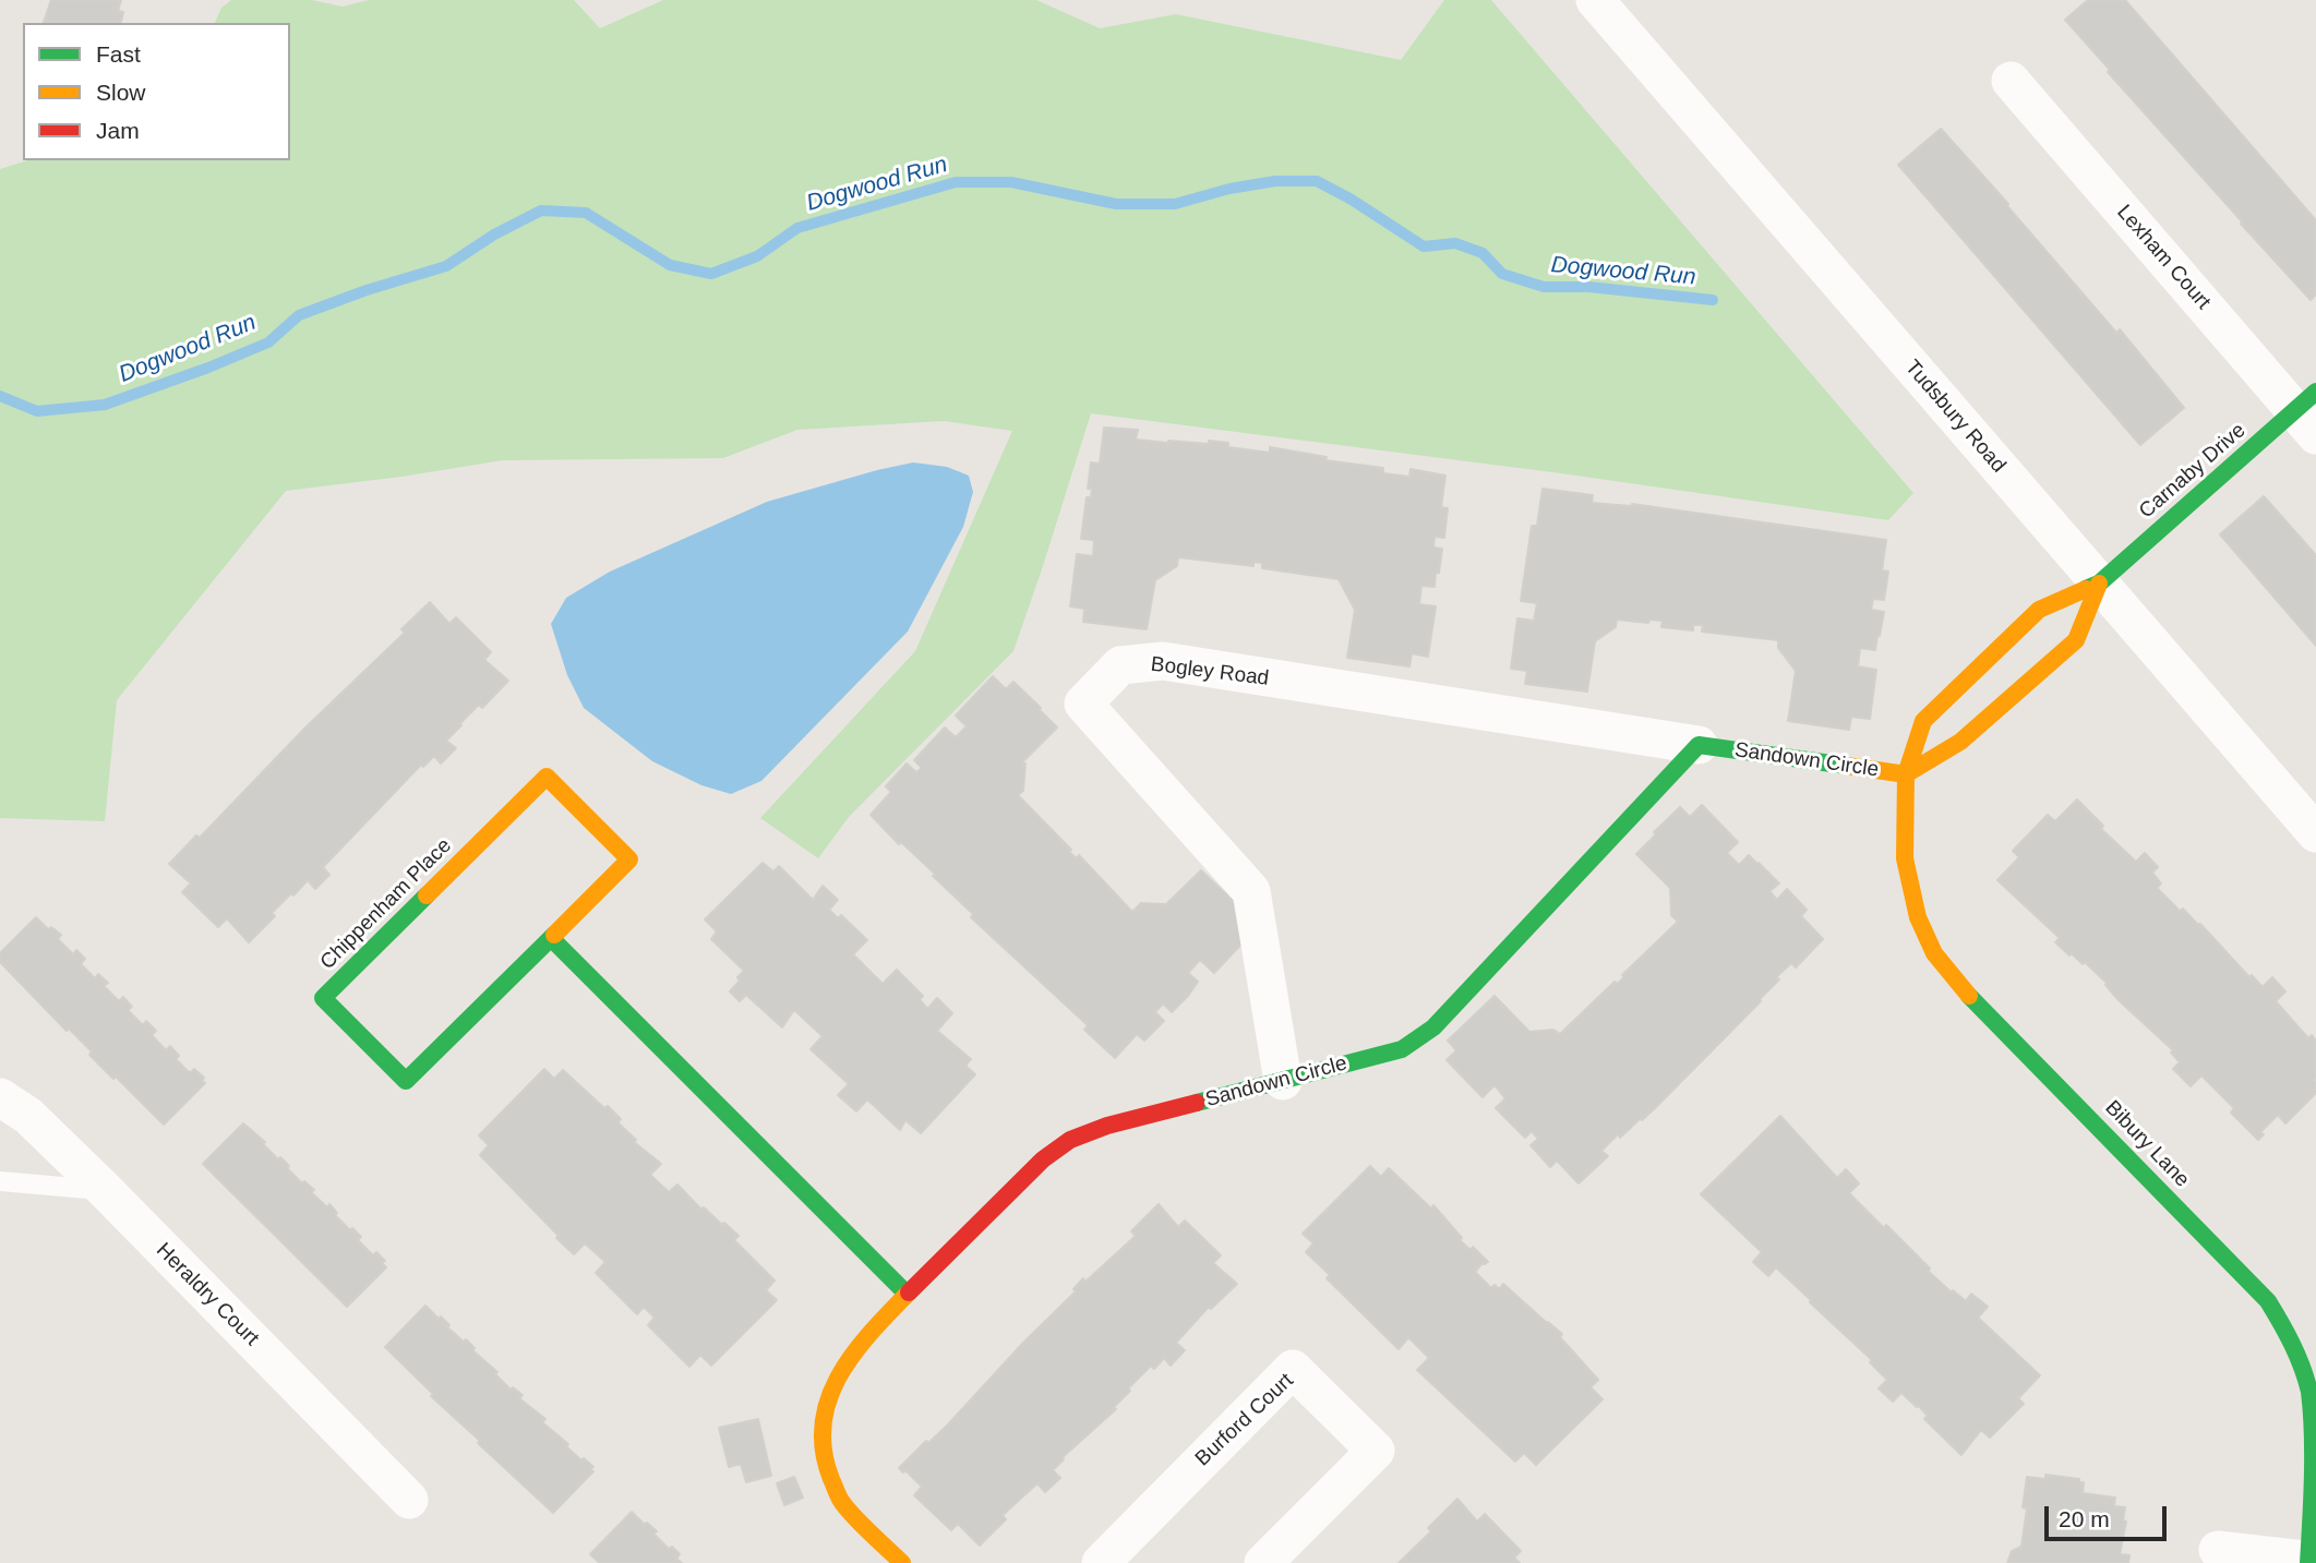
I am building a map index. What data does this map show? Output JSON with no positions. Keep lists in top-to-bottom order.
{
  "streets": {
    "street": [
      "Lexham Court",
      "Tudsbury Road",
      "Carnaby Drive",
      "Bogley Road",
      "Sandown Circle",
      "Chippenham Place",
      "Bibury Lane",
      "Heraldry Court",
      "Burford Court"
    ]
  },
  "crossings": [
    ["Lexham Court", "Carnaby Drive"],
    ["Tudsbury Road", "Carnaby Drive"],
    ["Tudsbury Road", "Sandown Circle"],
    ["Carnaby Drive", "Sandown Circle"],
    ["Bogley Road", "Sandown Circle"],
    ["Sandown Circle", "Bibury Lane"]
  ],
  "water": ["Dogwood Run"],
  "legend": ["Fast", "Slow", "Jam"],
  "scale_bar": "20 m"
}
